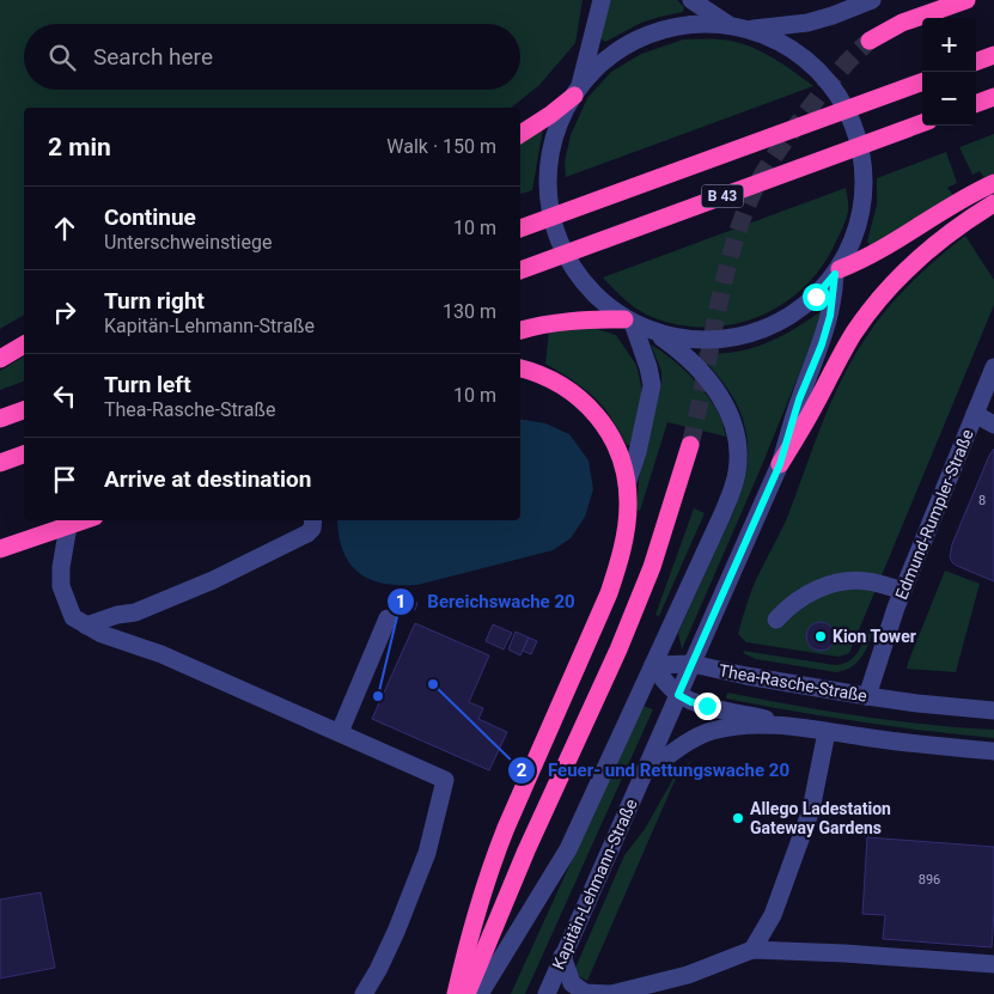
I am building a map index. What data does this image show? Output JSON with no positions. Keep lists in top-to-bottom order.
{
  "streets": {
    "highway": ["B 43"],
    "street": ["Edmund-Rumpler-Straße", "Thea-Rasche-Straße", "Kapitän-Lehmann-Straße"]
  },
  "crossings": [
    ["Edmund-Rumpler-Straße", "Thea-Rasche-Straße"],
    ["Thea-Rasche-Straße", "Kapitän-Lehmann-Straße"]
  ],
  "places": [
    "Kion Tower",
    "Feuer- und Rettungswache 20",
    "Bereichswache 20",
    "Allego Ladestation Gateway Gardens"
  ],
  "house_numbers": ["8", "896"],
  "page": {
    "map_buttons": ["+", "−"],
    "search": "Search here",
    "heading": ["2 min", "Walk · 150 m"],
    "list": [
      ["Continue", "Unterschweinstiege", "10 m"],
      ["Turn right", "Kapitän-Lehmann-Straße", "130 m"],
      ["Turn left", "Thea-Rasche-Straße", "10 m"],
      "Arrive at destination"
    ]
  }
}
